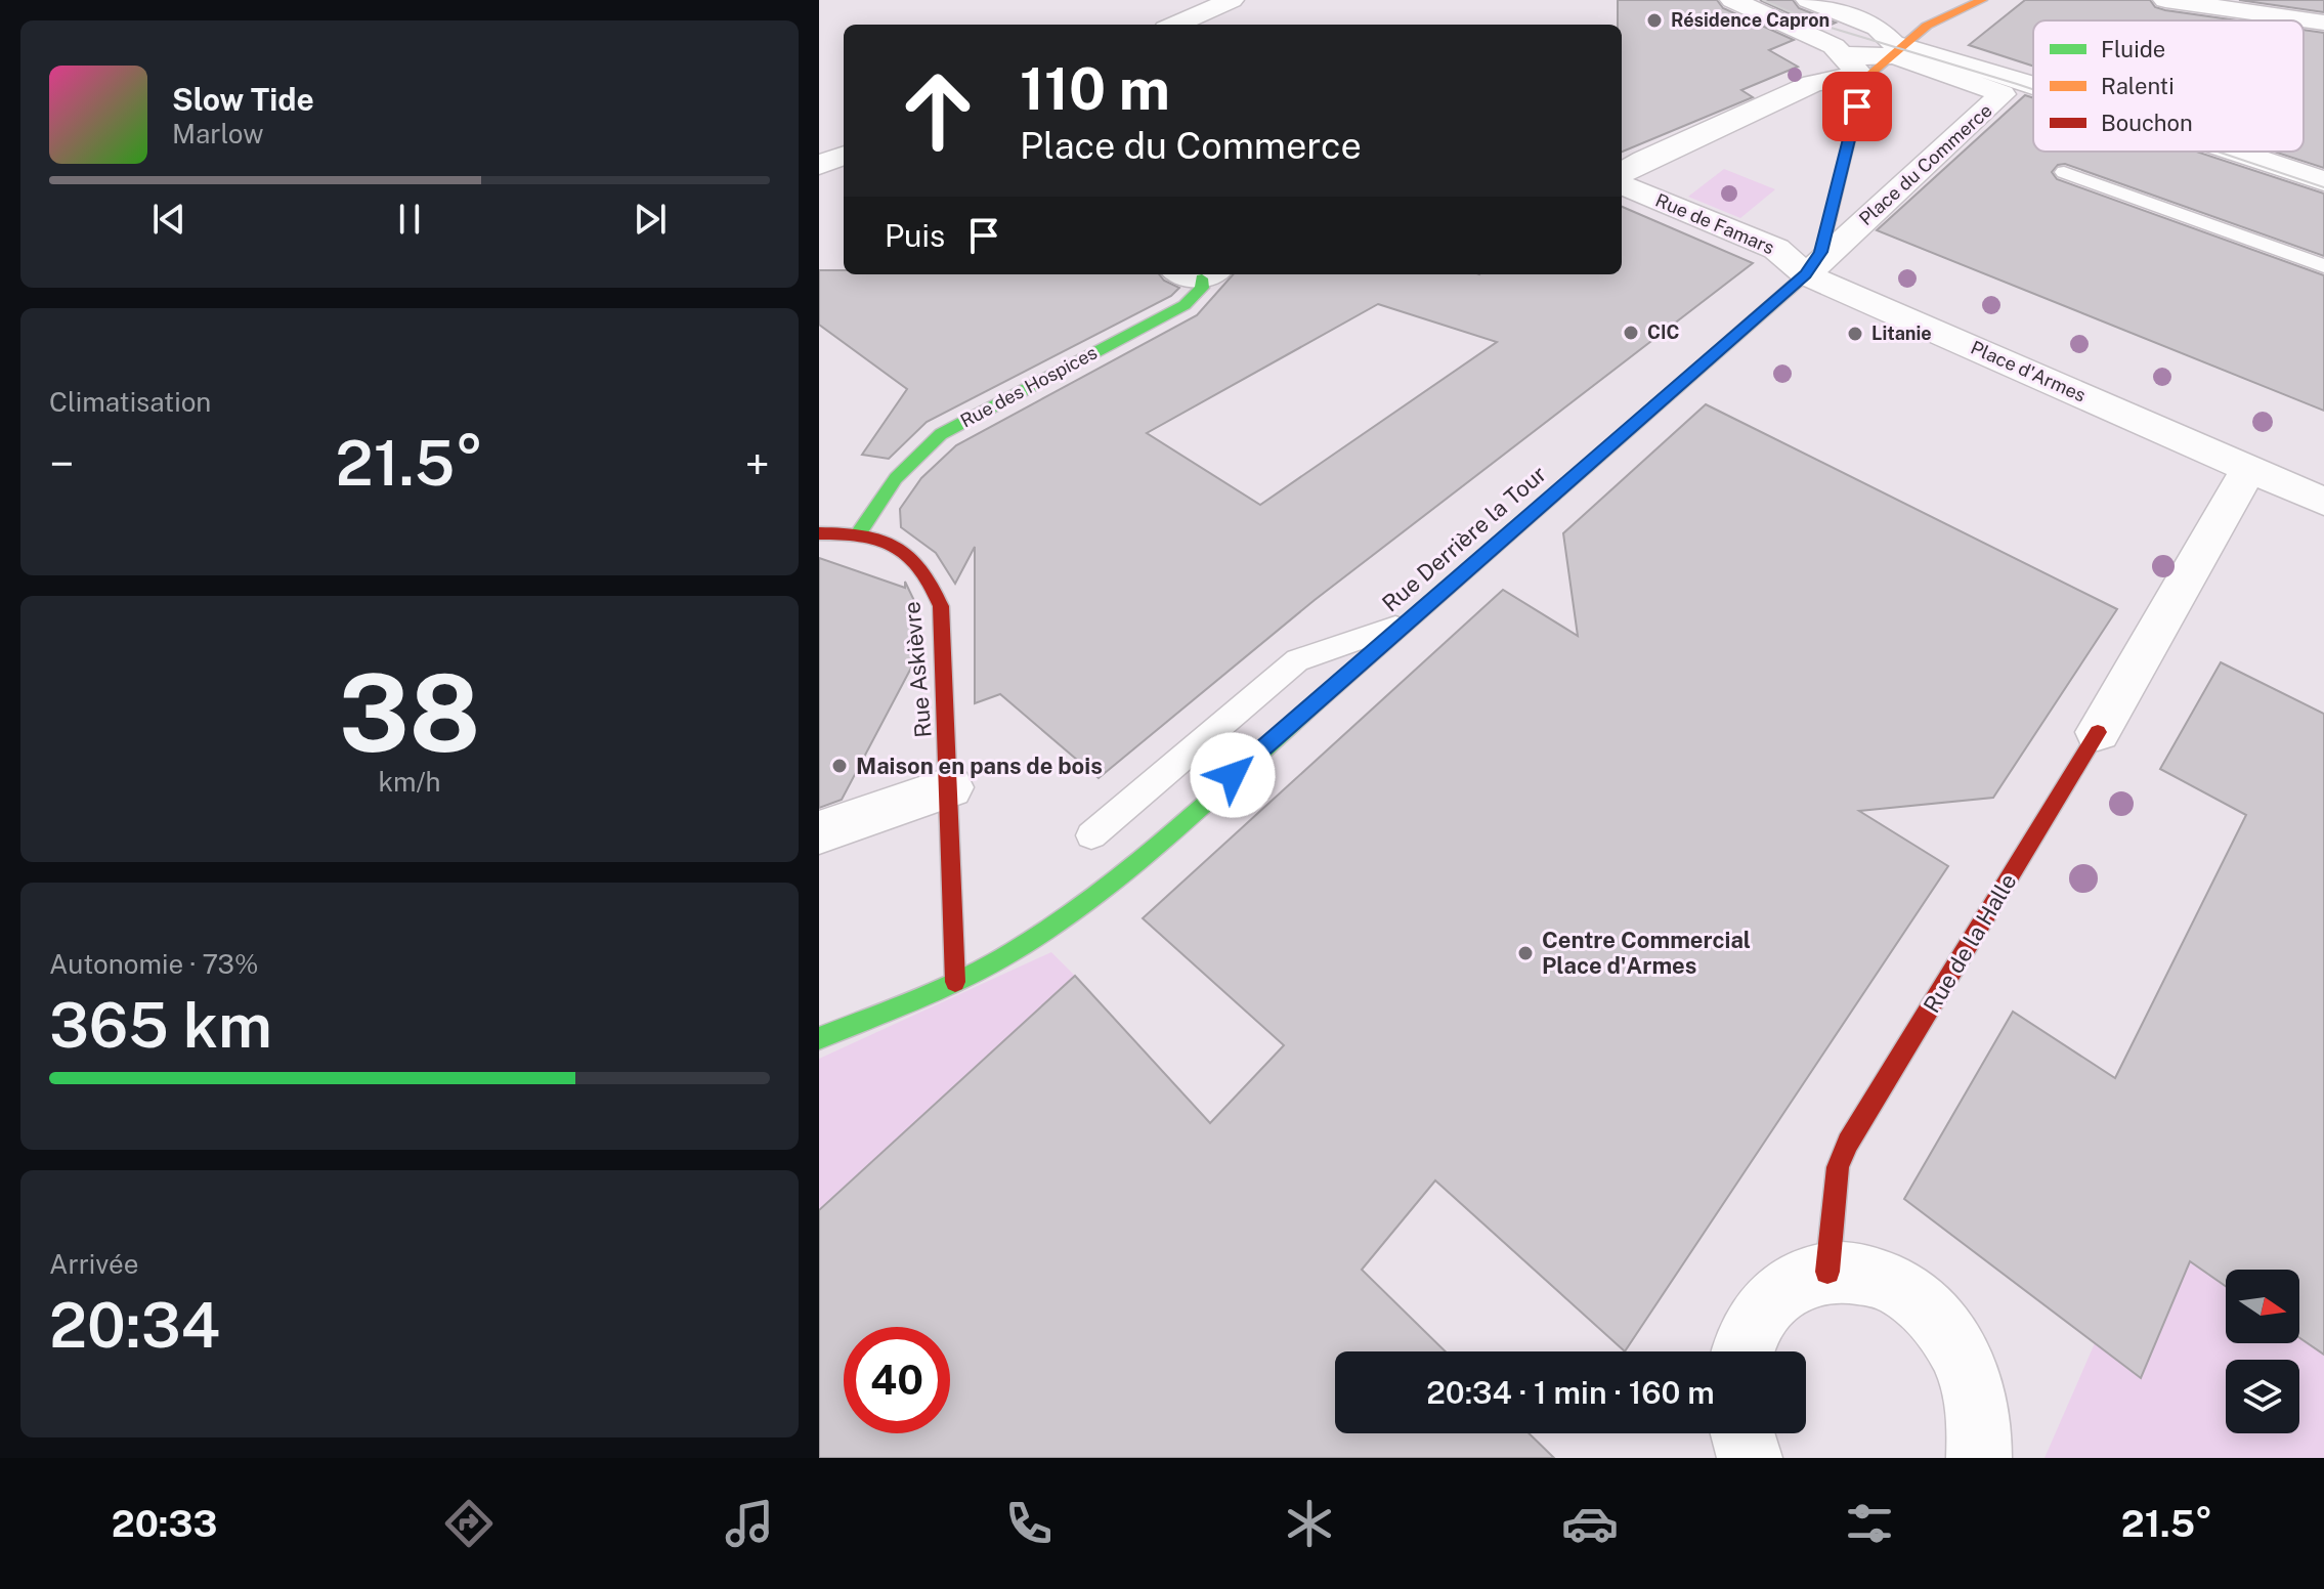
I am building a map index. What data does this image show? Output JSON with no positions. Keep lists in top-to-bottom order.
{
  "streets": {
    "street": [
      "Place du Commerce",
      "Rue de Famars",
      "Place d'Armes",
      "Rue des Hospices",
      "Rue Derrière la Tour",
      "Rue Askièvre",
      "Rue de la Halle"
    ]
  },
  "crossings": [
    ["Place du Commerce", "Rue de Famars"],
    ["Place du Commerce", "Place d'Armes"],
    ["Place du Commerce", "Rue Derrière la Tour"],
    ["Rue de Famars", "Place d'Armes"],
    ["Rue de Famars", "Rue Derrière la Tour"],
    ["Place d'Armes", "Rue Derrière la Tour"],
    ["Place d'Armes", "Rue de la Halle"],
    ["Rue des Hospices", "Rue Askièvre"],
    ["Rue Derrière la Tour", "Rue Askièvre"]
  ],
  "places": [
    "Résidence Capron",
    "CIC",
    "Litanie",
    "Maison en pans de bois",
    "Centre Commercial Place d'Armes"
  ],
  "legend": ["Fluide", "Ralenti", "Bouchon"],
  "north": "right",
  "page": {
    "turn": ["110 m", "Place du Commerce"],
    "song": ["Slow Tide", "Marlow"],
    "then": "Puis",
    "tile": [
      "Climatisation",
      ["38", "km/h"],
      ["Autonomie · 73%", "365 km"],
      ["Arrivée", "20:34"]
    ],
    "heat": ["−", "21.5°", "+"],
    "limit": "40",
    "trip": "20:34 · 1 min · 160 m",
    "tabs": ["20:33", "21.5°"]
  }
}
